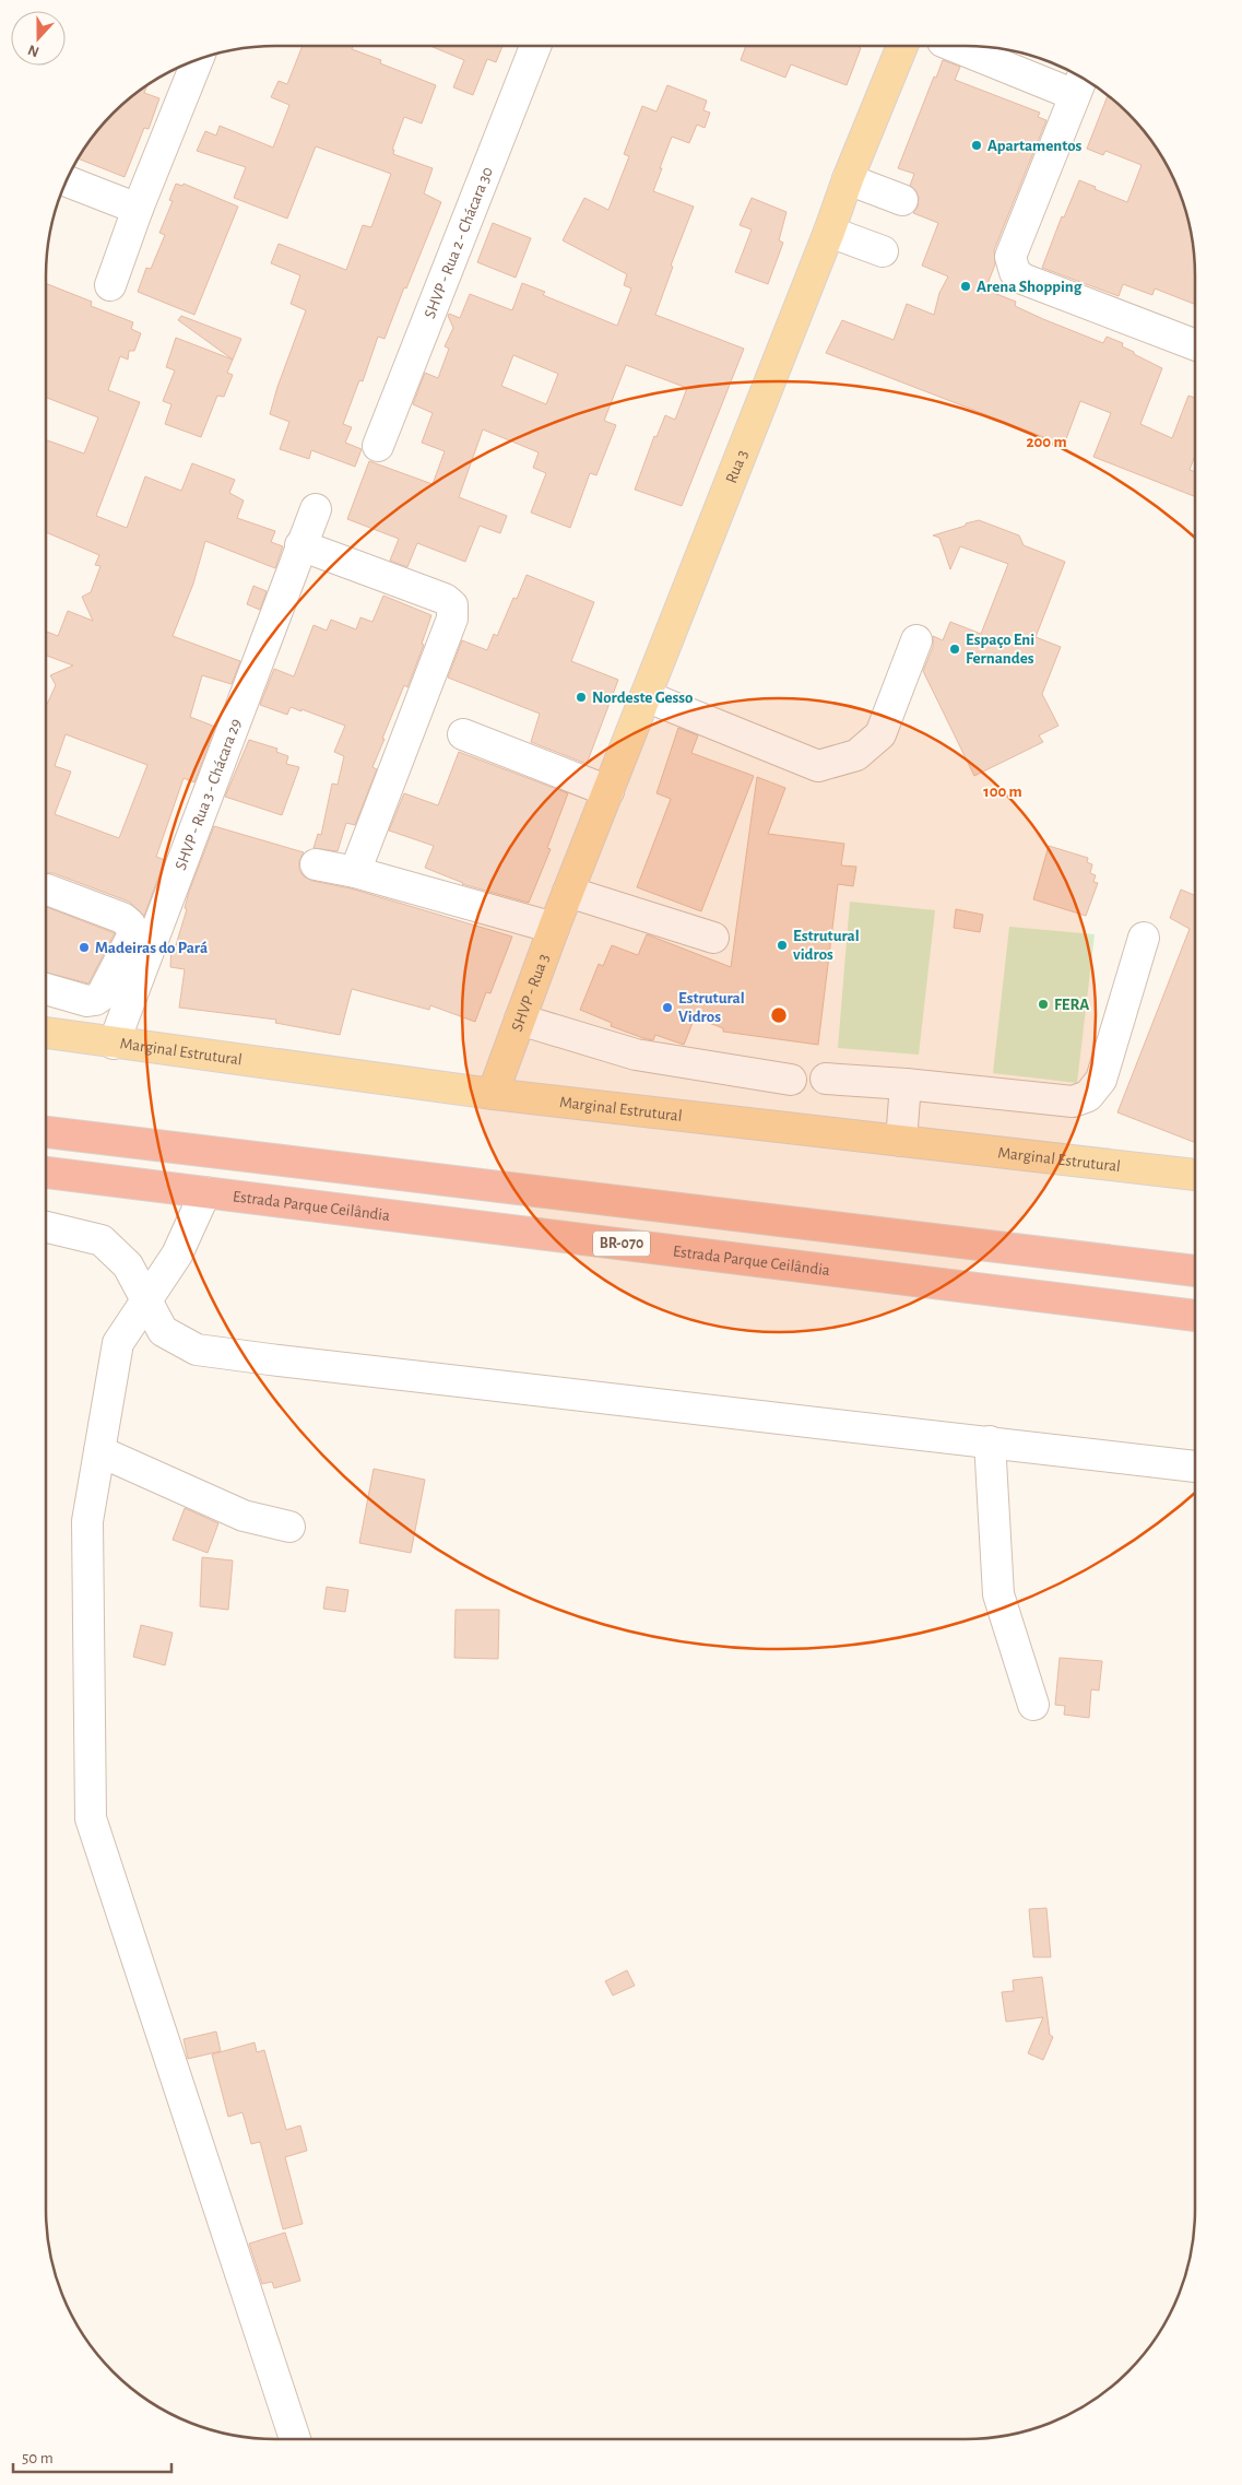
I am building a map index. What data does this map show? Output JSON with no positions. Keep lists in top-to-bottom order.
{
  "streets": {
    "highway": ["Estrada Parque Ceilândia", "BR-070"],
    "main road": ["Rua 3", "SHVP - Rua 3", "Marginal Estrutural"],
    "street": ["SHVP - Rua 2 - Chácara 30", "SHVP - Rua 3 - Chácara 29"]
  },
  "crossings": [
    ["Rua 3", "SHVP - Rua 3"],
    ["SHVP - Rua 3 - Chácara 29", "Marginal Estrutural"],
    ["SHVP - Rua 3", "Marginal Estrutural"]
  ],
  "places": [
    "Apartamentos",
    "Arena Shopping",
    "Espaço Eni Fernandes",
    "Nordeste Gesso",
    "Estrutural vidros",
    "Madeiras do Pará",
    "FERA",
    "Estrutural Vidros"
  ],
  "scale_bar": "50 m",
  "north": "bottom",
  "rings": ["200 m", "100 m"]
}
